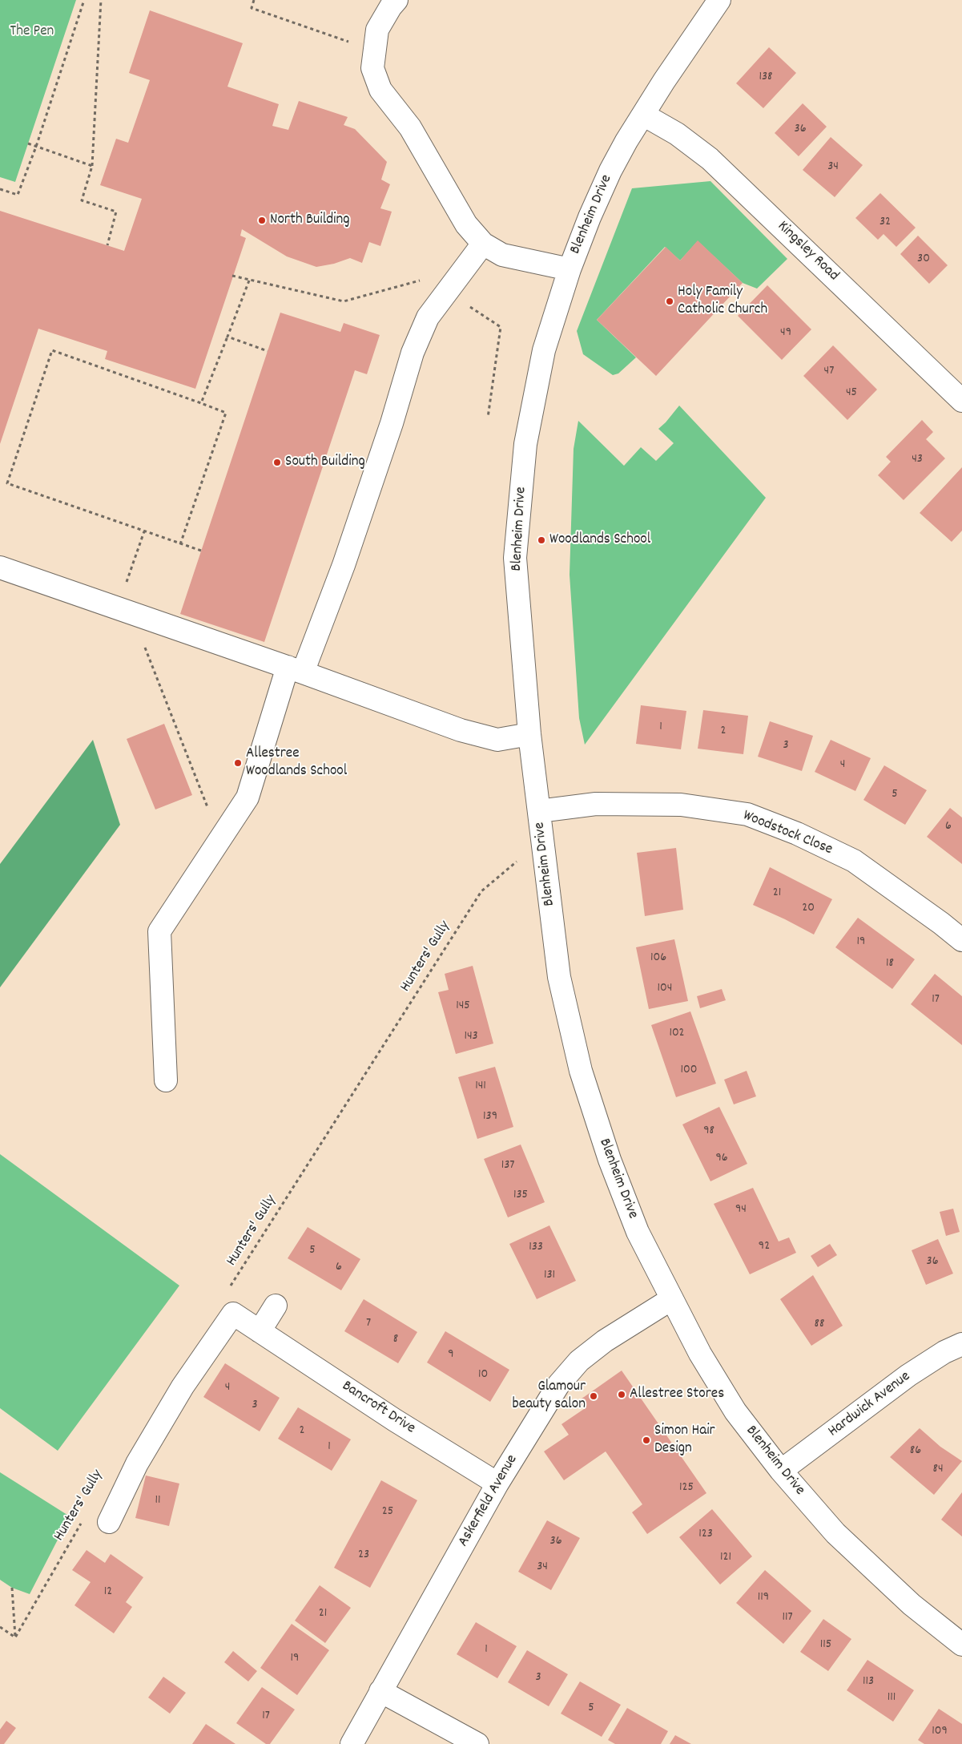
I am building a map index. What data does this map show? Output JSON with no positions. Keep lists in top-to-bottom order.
{
  "streets": {
    "street": [
      "Blenheim Drive",
      "Kingsley Road",
      "Woodstock Close",
      "Hardwick Avenue",
      "Bancroft Drive",
      "Askerfield Avenue"
    ],
    "path": ["Hunters' Gully"]
  },
  "crossings": [
    ["Blenheim Drive", "Kingsley Road"],
    ["Blenheim Drive", "Woodstock Close"],
    ["Blenheim Drive", "Hunters' Gully"],
    ["Blenheim Drive", "Hardwick Avenue"],
    ["Blenheim Drive", "Askerfield Avenue"],
    ["Bancroft Drive", "Askerfield Avenue"]
  ],
  "parks": ["The Pen"],
  "places": [
    "North Building",
    "Holy Family Catholic Church",
    "South Building",
    "Woodlands School",
    "Allestree Woodlands School",
    "Allestree Stores",
    "Glamour beauty salon",
    "Simon Hair Design"
  ],
  "house_numbers": [
    "138",
    "36",
    "34",
    "32",
    "30",
    "49",
    "47",
    "45",
    "43",
    "1",
    "2",
    "3",
    "4",
    "5",
    "6",
    "21",
    "20",
    "19",
    "106",
    "18",
    "104",
    "17",
    "145",
    "102",
    "143",
    "100",
    "141",
    "139",
    "98",
    "96",
    "137",
    "135",
    "94",
    "92",
    "133",
    "5",
    "36",
    "6",
    "131",
    "7",
    "88",
    "8",
    "9",
    "10",
    "4",
    "3",
    "2",
    "1",
    "86",
    "84",
    "125",
    "11",
    "25",
    "123",
    "36",
    "23",
    "121",
    "34",
    "12",
    "119",
    "21",
    "117",
    "115",
    "1",
    "19",
    "3",
    "113",
    "111",
    "5",
    "17",
    "109"
  ]
}
